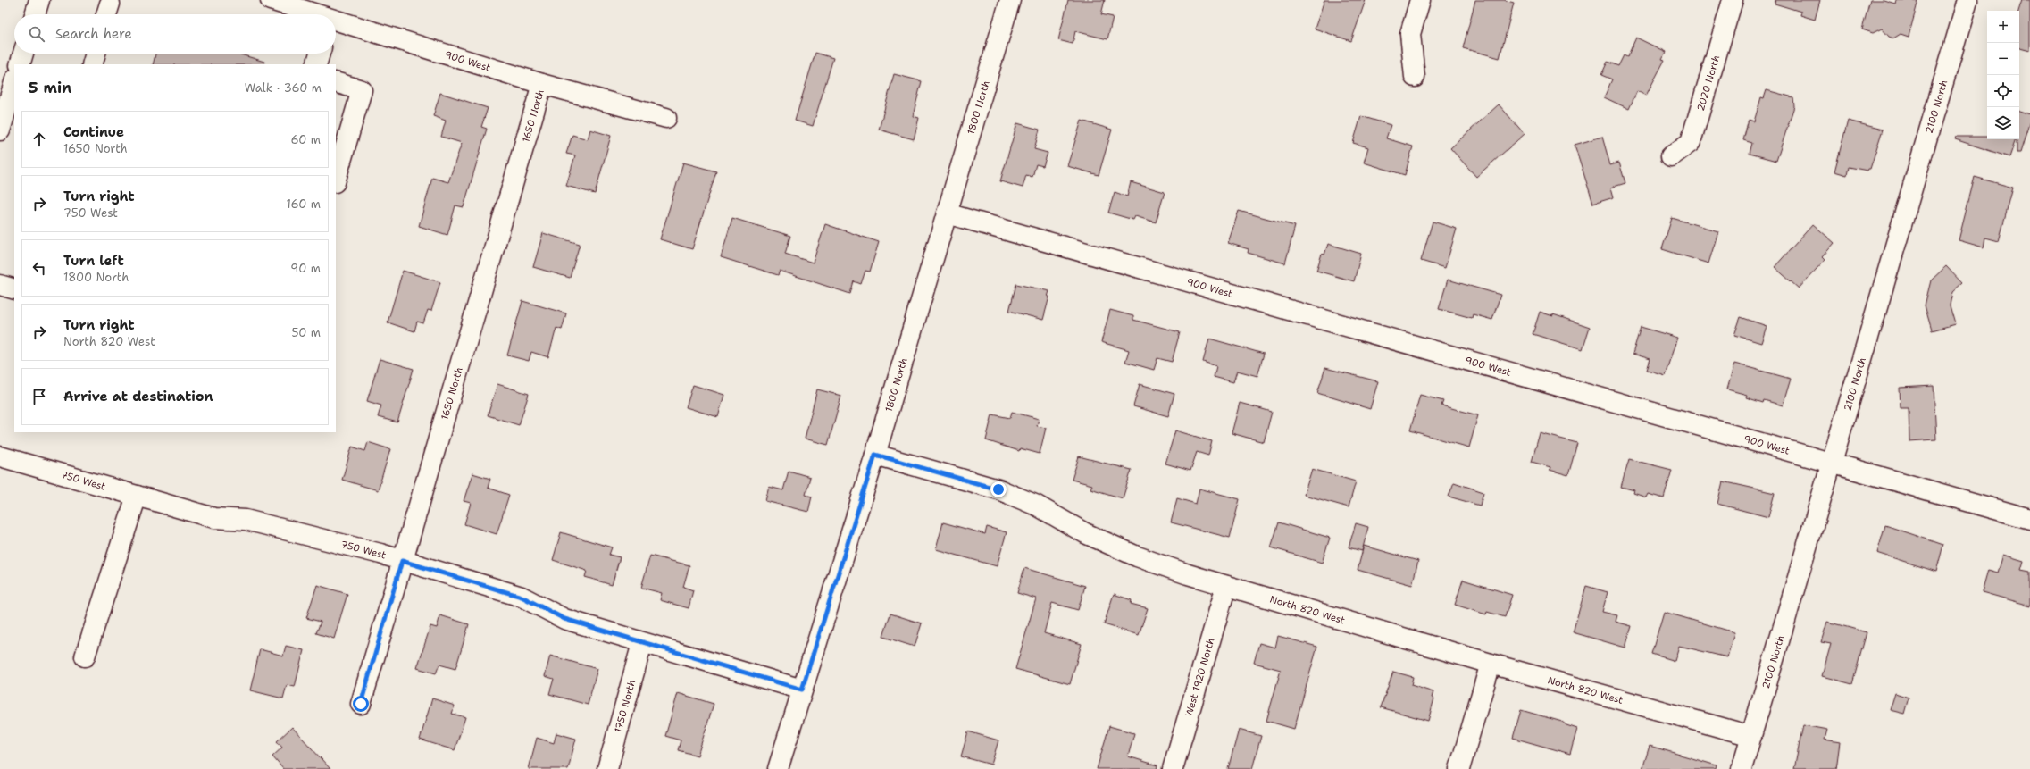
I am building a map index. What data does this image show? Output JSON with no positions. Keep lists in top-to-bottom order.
{
  "streets": {
    "street": [
      "900 West",
      "2020 North",
      "1800 North",
      "2100 North",
      "1650 North",
      "750 West",
      "North 820 West",
      "West 1920 North",
      "1750 North"
    ]
  },
  "crossings": [
    ["900 West", "1800 North"],
    ["900 West", "2100 North"],
    ["900 West", "1650 North"],
    ["1800 North", "750 West"],
    ["1800 North", "North 820 West"],
    ["2100 North", "North 820 West"],
    ["1650 North", "750 West"],
    ["750 West", "1750 North"],
    ["North 820 West", "West 1920 North"]
  ],
  "page": {
    "map_buttons": ["+", "−"],
    "search": "Search here",
    "heading": ["5 min", "Walk · 360 m"],
    "list": [
      ["Continue", "1650 North", "60 m"],
      ["Turn right", "750 West", "160 m"],
      ["Turn left", "1800 North", "90 m"],
      ["Turn right", "North 820 West", "50 m"],
      "Arrive at destination"
    ]
  }
}
